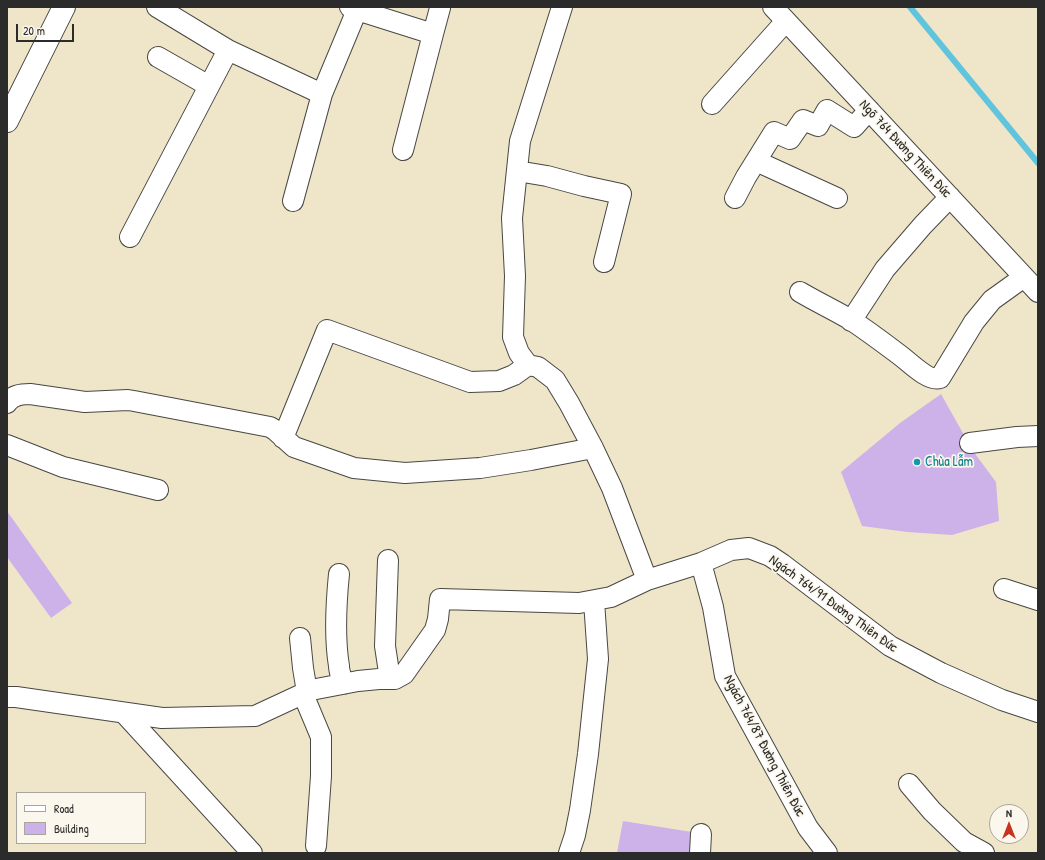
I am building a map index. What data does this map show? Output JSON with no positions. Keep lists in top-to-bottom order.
{
  "streets": {
    "street": ["Ngõ 764 Đường Thiên Đức", "Ngách 764/91 Đường Thiên Đức", "Ngách 764/87 Đường Thiên Đức"]
  },
  "crossings": [
    ["Ngách 764/91 Đường Thiên Đức", "Ngách 764/87 Đường Thiên Đức"]
  ],
  "places": ["Chùa Lẫm"],
  "legend": ["Road", "Building"],
  "scale_bar": "20 m",
  "north": "top"
}
